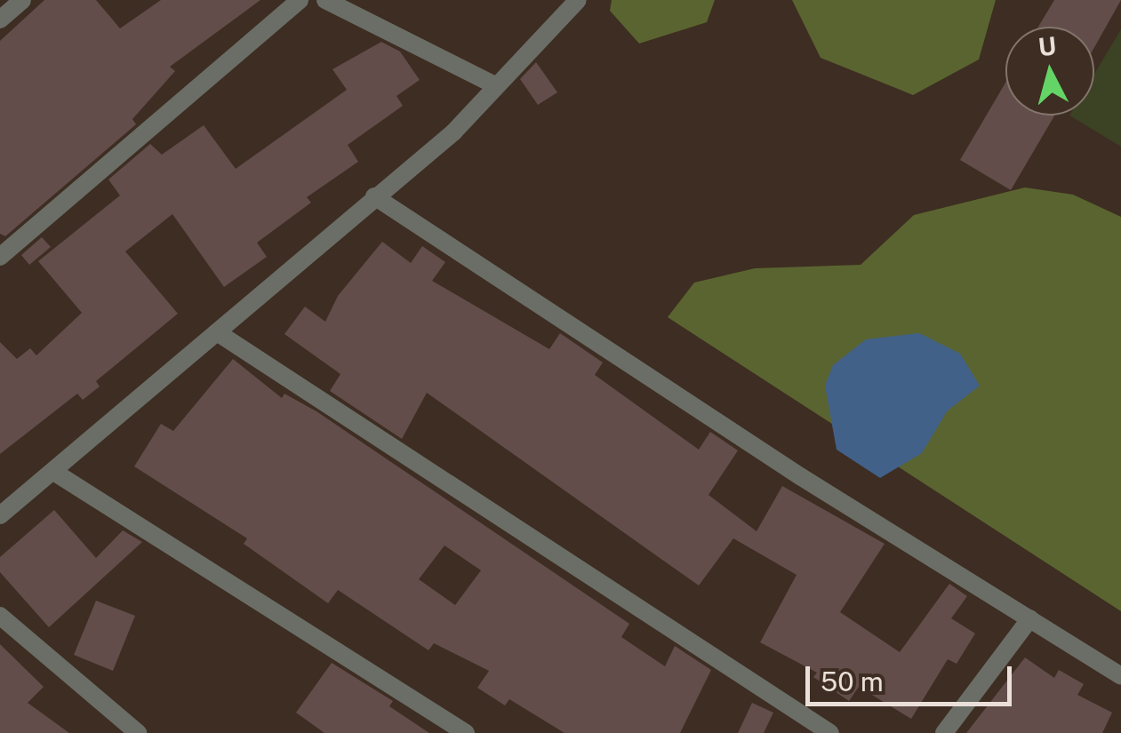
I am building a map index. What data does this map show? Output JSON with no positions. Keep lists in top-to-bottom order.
{
  "scale_bar": "50 m",
  "north": "top"
}
